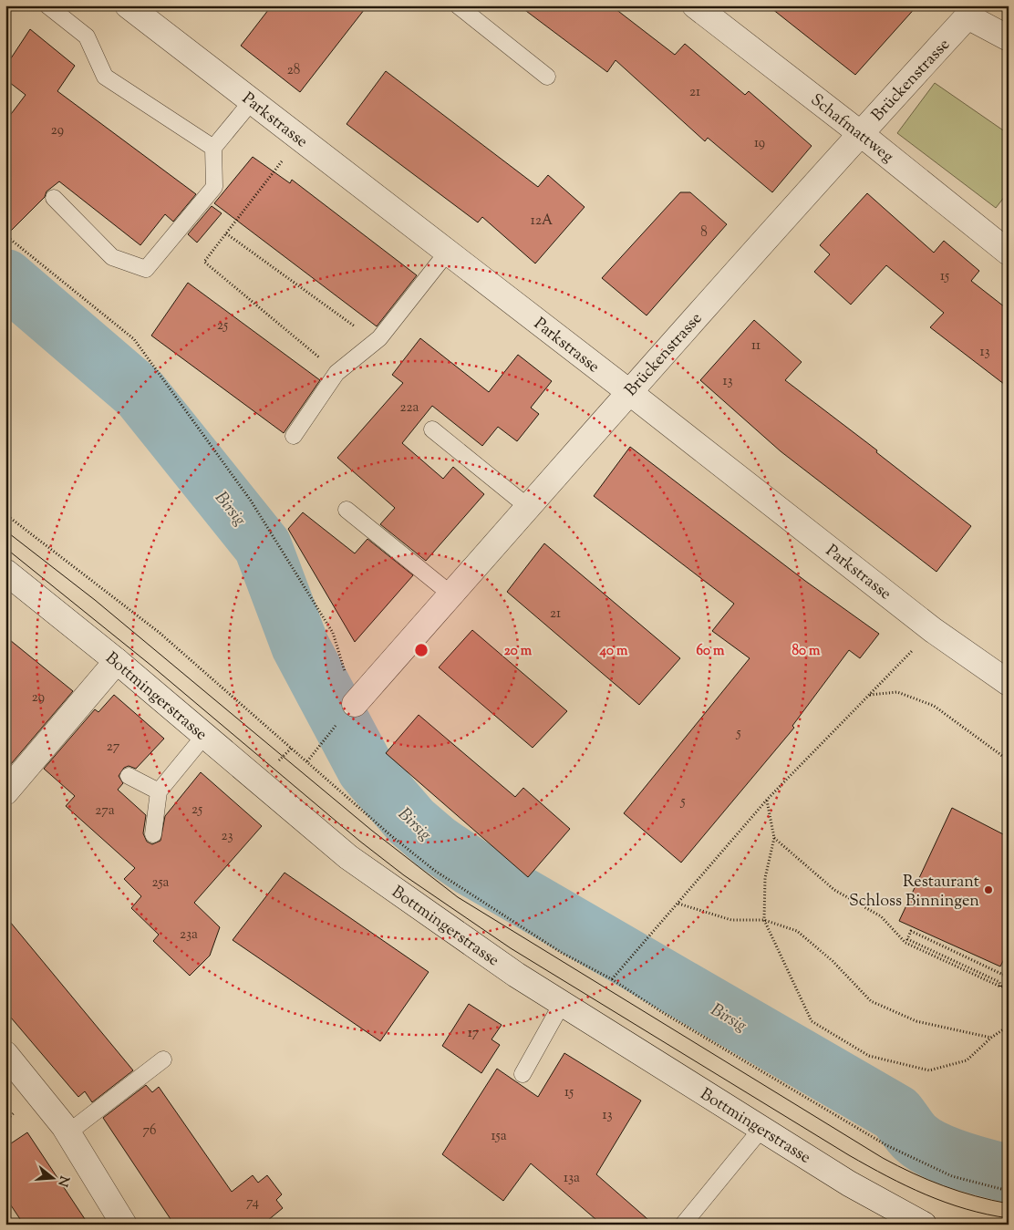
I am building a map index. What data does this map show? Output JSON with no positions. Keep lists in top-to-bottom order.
{
  "streets": {
    "street": [
      "Brückenstrasse",
      "Parkstrasse",
      "Schafmattweg",
      "Bottmingerstrasse"
    ]
  },
  "crossings": [
    ["Brückenstrasse", "Parkstrasse"],
    ["Brückenstrasse", "Schafmattweg"]
  ],
  "water": ["Birsig"],
  "places": ["Restaurant Schloss Binningen"],
  "house_numbers": [
    "28",
    "21",
    "29",
    "19",
    "12A",
    "8",
    "15",
    "25",
    "11",
    "13",
    "13",
    "22a",
    "21",
    "29",
    "5",
    "27",
    "5",
    "25",
    "27a",
    "23",
    "25a",
    "23a",
    "17",
    "15",
    "13",
    "76",
    "15a",
    "13a",
    "74"
  ],
  "north": "right",
  "rings": [
    "20 m",
    "40 m",
    "60 m",
    "80 m"
  ]
}
